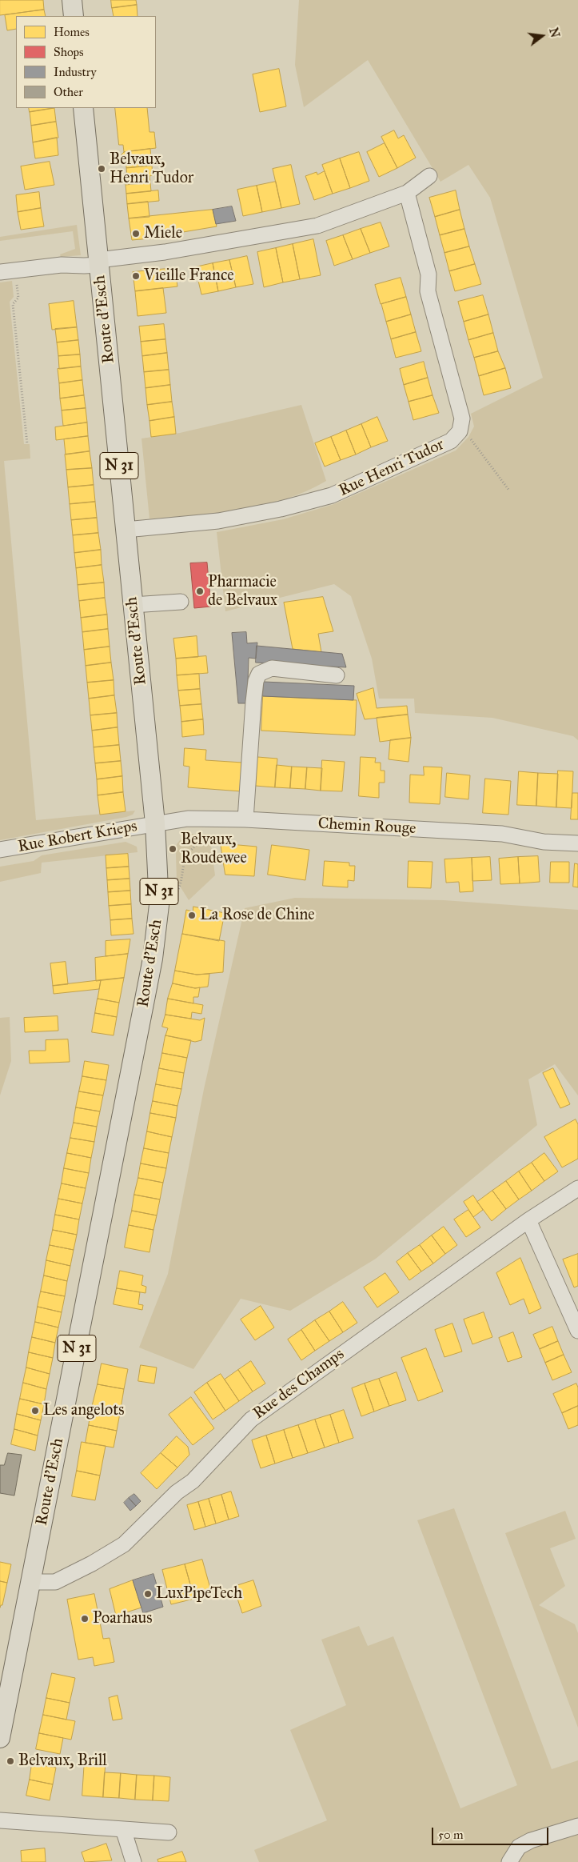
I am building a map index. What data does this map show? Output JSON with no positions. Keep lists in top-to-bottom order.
{
  "streets": {
    "main road": ["Route d'Esch", "N 31"],
    "street": [
      "Rue Henri Tudor",
      "Chemin Rouge",
      "Rue Robert Krieps",
      "Rue des Champs"
    ]
  },
  "crossings": [
    ["Route d'Esch", "Rue Henri Tudor"],
    ["Route d'Esch", "Chemin Rouge"],
    ["Route d'Esch", "Rue Robert Krieps"],
    ["Route d'Esch", "Rue des Champs"],
    ["Chemin Rouge", "Rue Robert Krieps"]
  ],
  "places": [
    "Belvaux, Henri Tudor",
    "Miele",
    "Vieille France",
    "Pharmacie de Belvaux",
    "Belvaux, Roudewee",
    "La Rose de Chine",
    "Les angelots",
    "LuxPipeTech",
    "Poarhaus",
    "Belvaux, Brill"
  ],
  "legend": [
    "Homes",
    "Shops",
    "Industry",
    "Other"
  ],
  "scale_bar": "50 m",
  "north": "right"
}
